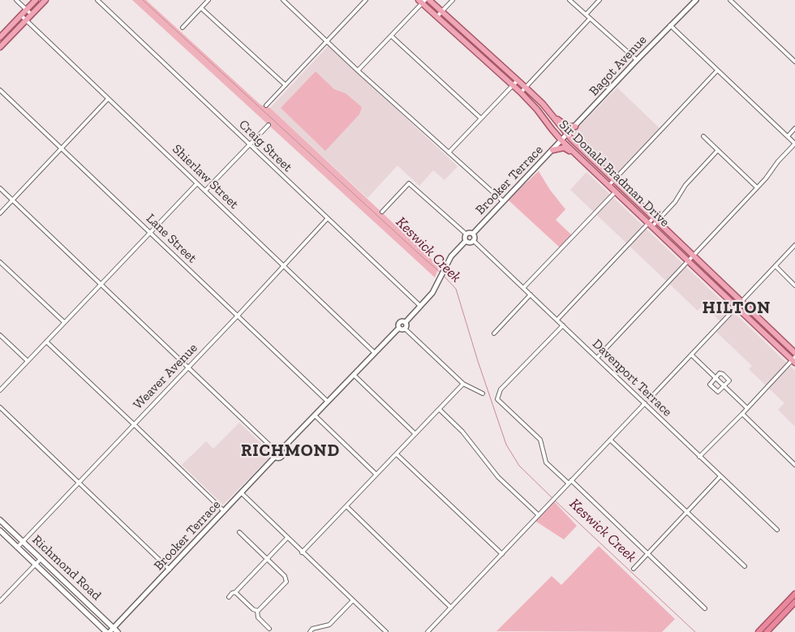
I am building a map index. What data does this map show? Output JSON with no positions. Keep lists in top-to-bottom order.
{
  "streets": {
    "main road": ["Sir Donald Bradman Drive", "Richmond Road"],
    "street": [
      "Bagot Avenue",
      "Craig Street",
      "Shierlaw Street",
      "Brooker Terrace",
      "Lane Street",
      "Weaver Avenue",
      "Davenport Terrace"
    ]
  },
  "crossings": [
    ["Bagot Avenue", "Sir Donald Bradman Drive"],
    ["Bagot Avenue", "Brooker Terrace"],
    ["Craig Street", "Weaver Avenue"],
    ["Sir Donald Bradman Drive", "Brooker Terrace"],
    ["Shierlaw Street", "Weaver Avenue"],
    ["Brooker Terrace", "Davenport Terrace"],
    ["Brooker Terrace", "Richmond Road"],
    ["Lane Street", "Weaver Avenue"],
    ["Weaver Avenue", "Richmond Road"]
  ],
  "districts": ["HILTON", "RICHMOND"],
  "water": ["Keswick Creek"]
}
